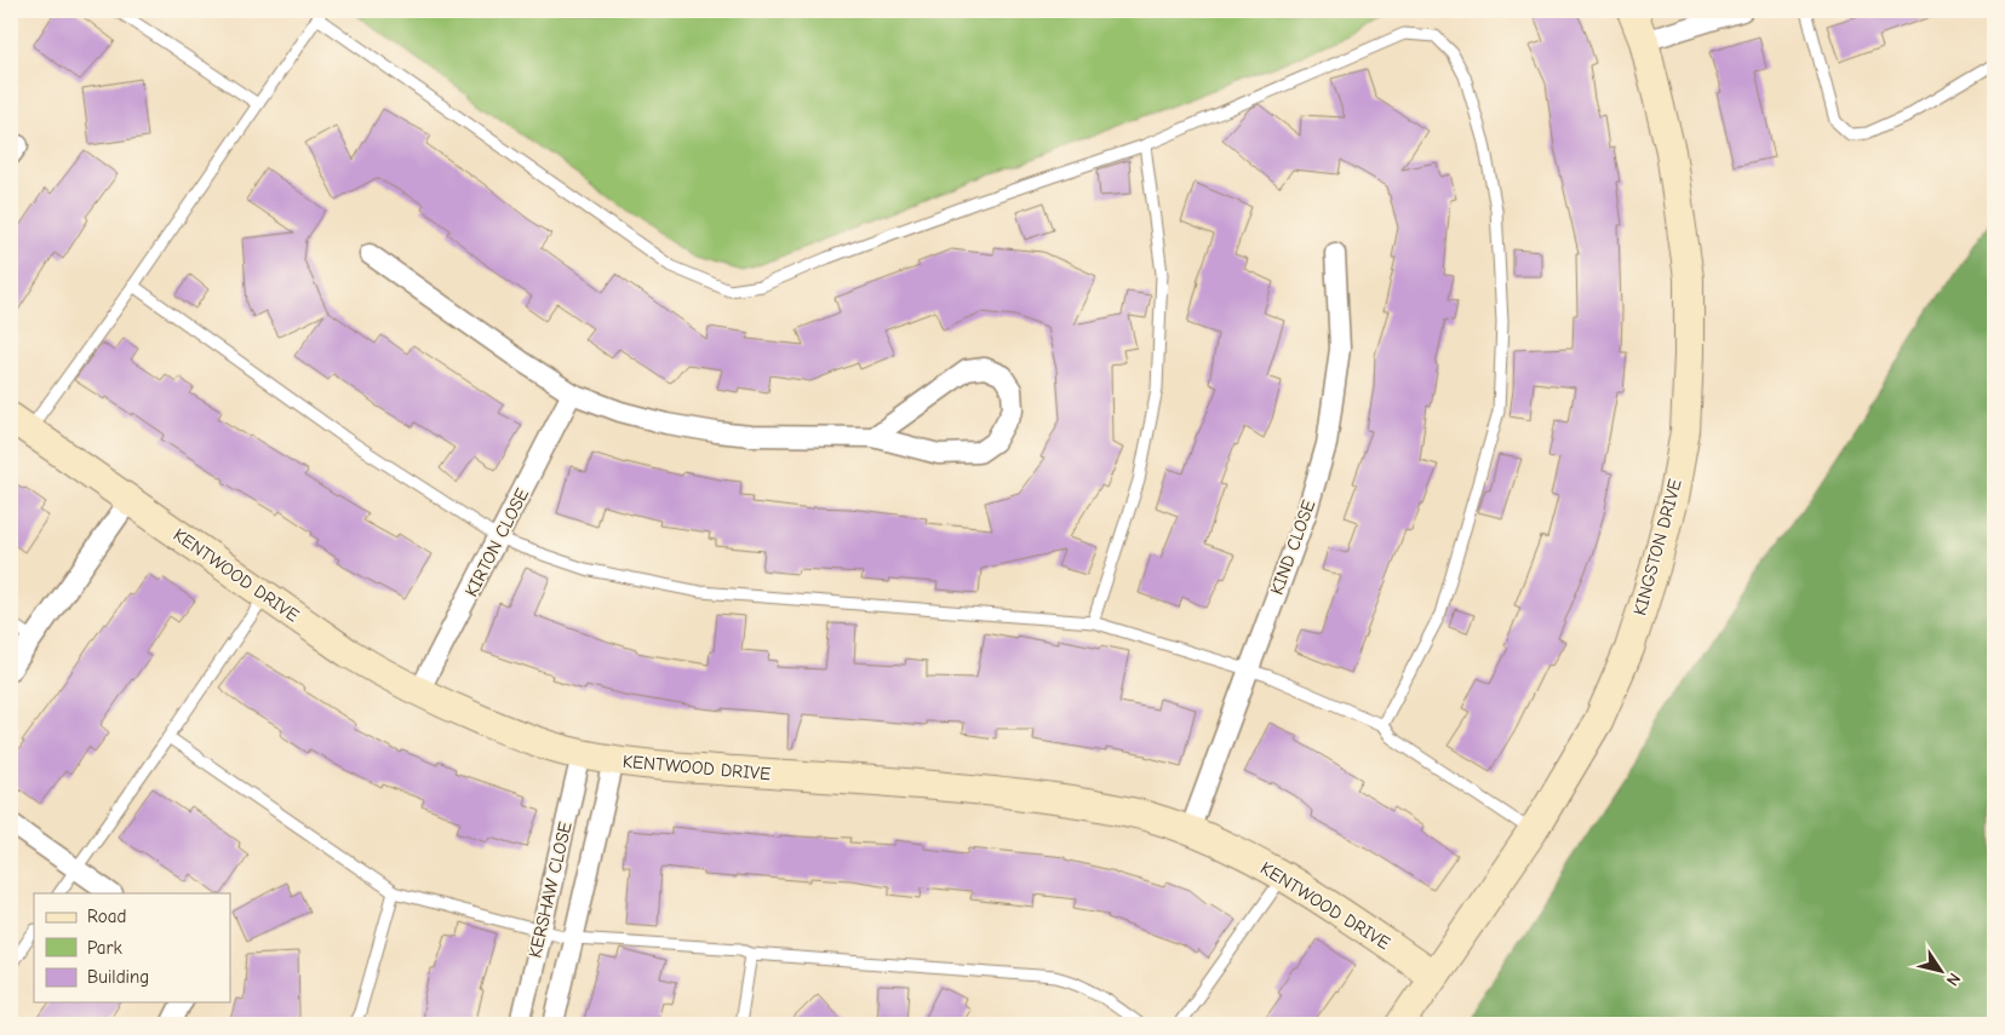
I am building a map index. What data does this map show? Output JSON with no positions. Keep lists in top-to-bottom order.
{
  "streets": {
    "street": [
      "KIRTON CLOSE",
      "KIND CLOSE",
      "KINGSTON DRIVE",
      "KENTWOOD DRIVE",
      "KERSHAW CLOSE"
    ]
  },
  "crossings": [
    ["KIRTON CLOSE", "KENTWOOD DRIVE"],
    ["KIND CLOSE", "KENTWOOD DRIVE"],
    ["KINGSTON DRIVE", "KENTWOOD DRIVE"],
    ["KENTWOOD DRIVE", "KERSHAW CLOSE"]
  ],
  "legend": ["Road", "Park", "Building"],
  "north": "bottom right"
}
